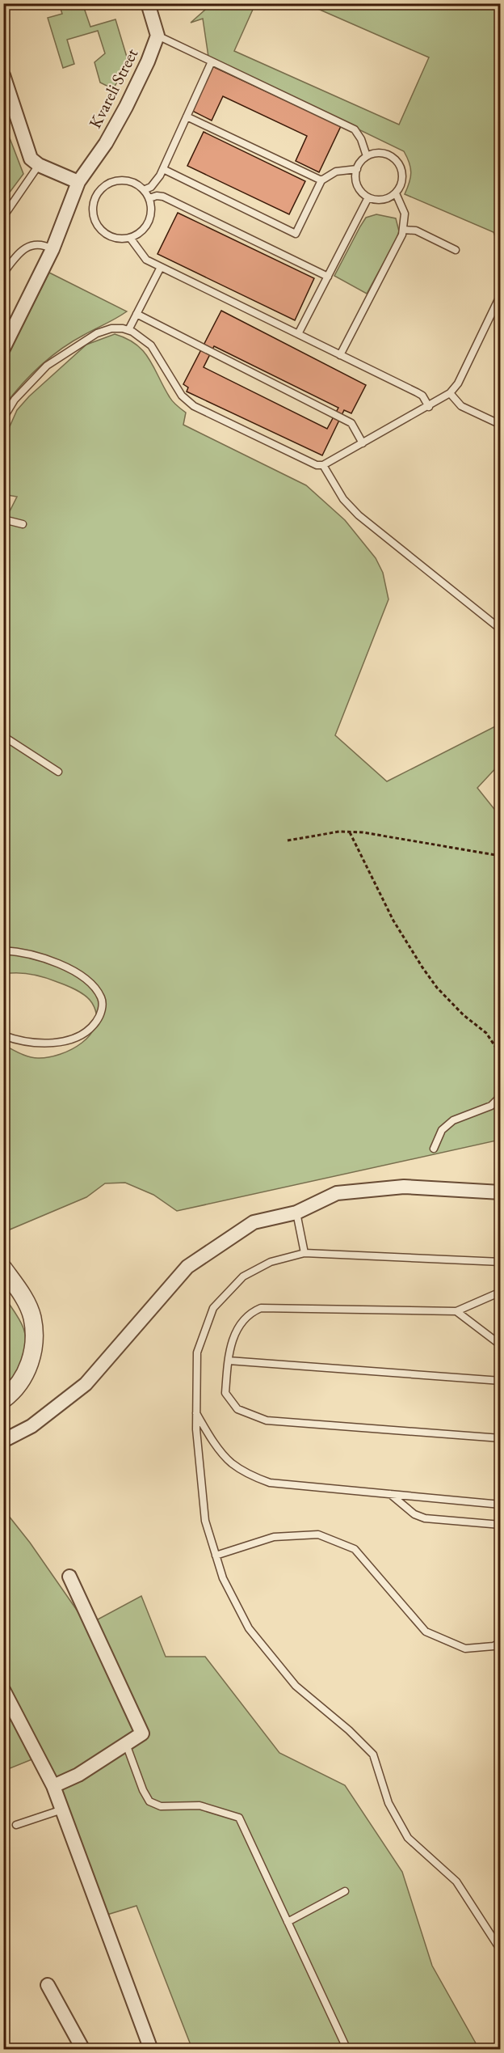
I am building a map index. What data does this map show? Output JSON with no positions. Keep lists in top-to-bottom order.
{
  "streets": {
    "street": ["Kvareli Street"]
  }
}
